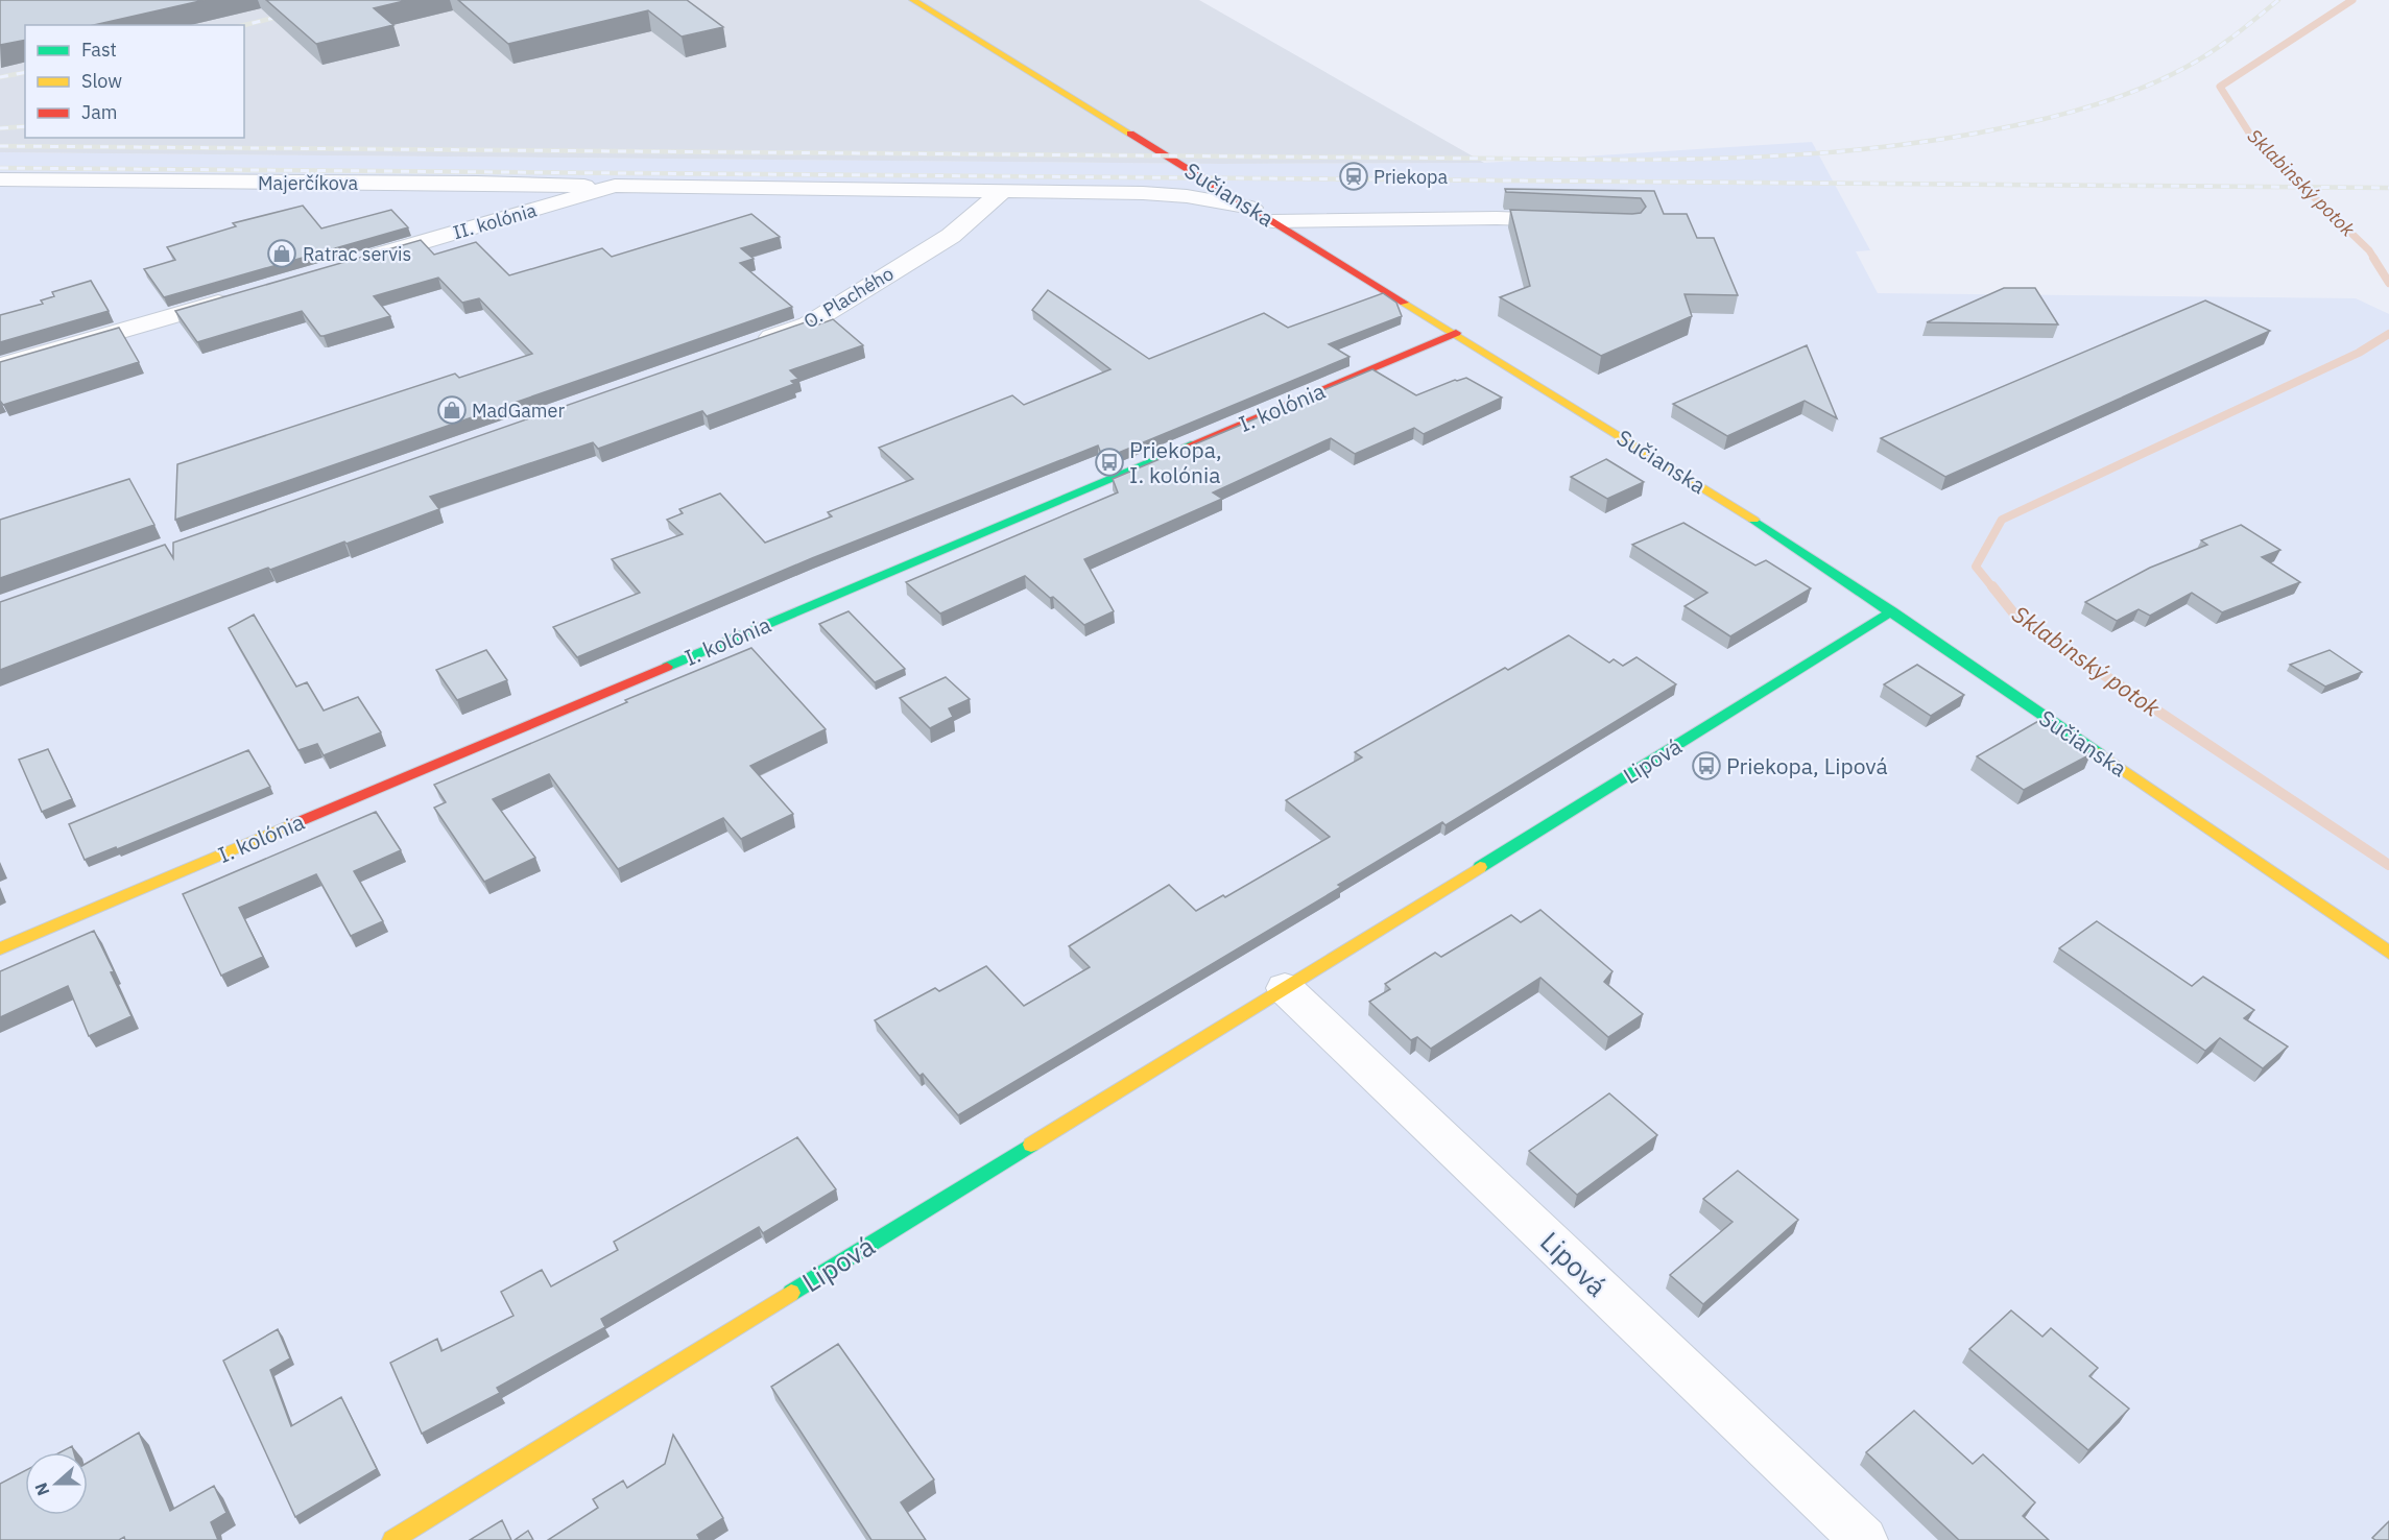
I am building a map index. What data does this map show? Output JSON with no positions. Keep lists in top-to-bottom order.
{
  "streets": {
    "street": [
      "Majerčíkova",
      "Sučianska",
      "II. kolónia",
      "O. Plachého",
      "I. kolónia",
      "Lipová"
    ]
  },
  "crossings": [
    ["Majerčíkova", "II. kolónia"],
    ["Sučianska", "II. kolónia"],
    ["Sučianska", "I. kolónia"],
    ["Sučianska", "Lipová"],
    ["II. kolónia", "O. Plachého"]
  ],
  "water": ["Sklabinský potok"],
  "places": {
    "station": ["Priekopa"],
    "shop": ["Ratrac servis", "MadGamer"],
    "bus stop": ["Priekopa, I. kolónia", "Priekopa, Lipová"]
  },
  "legend": ["Fast", "Slow", "Jam"],
  "north": "left"
}
